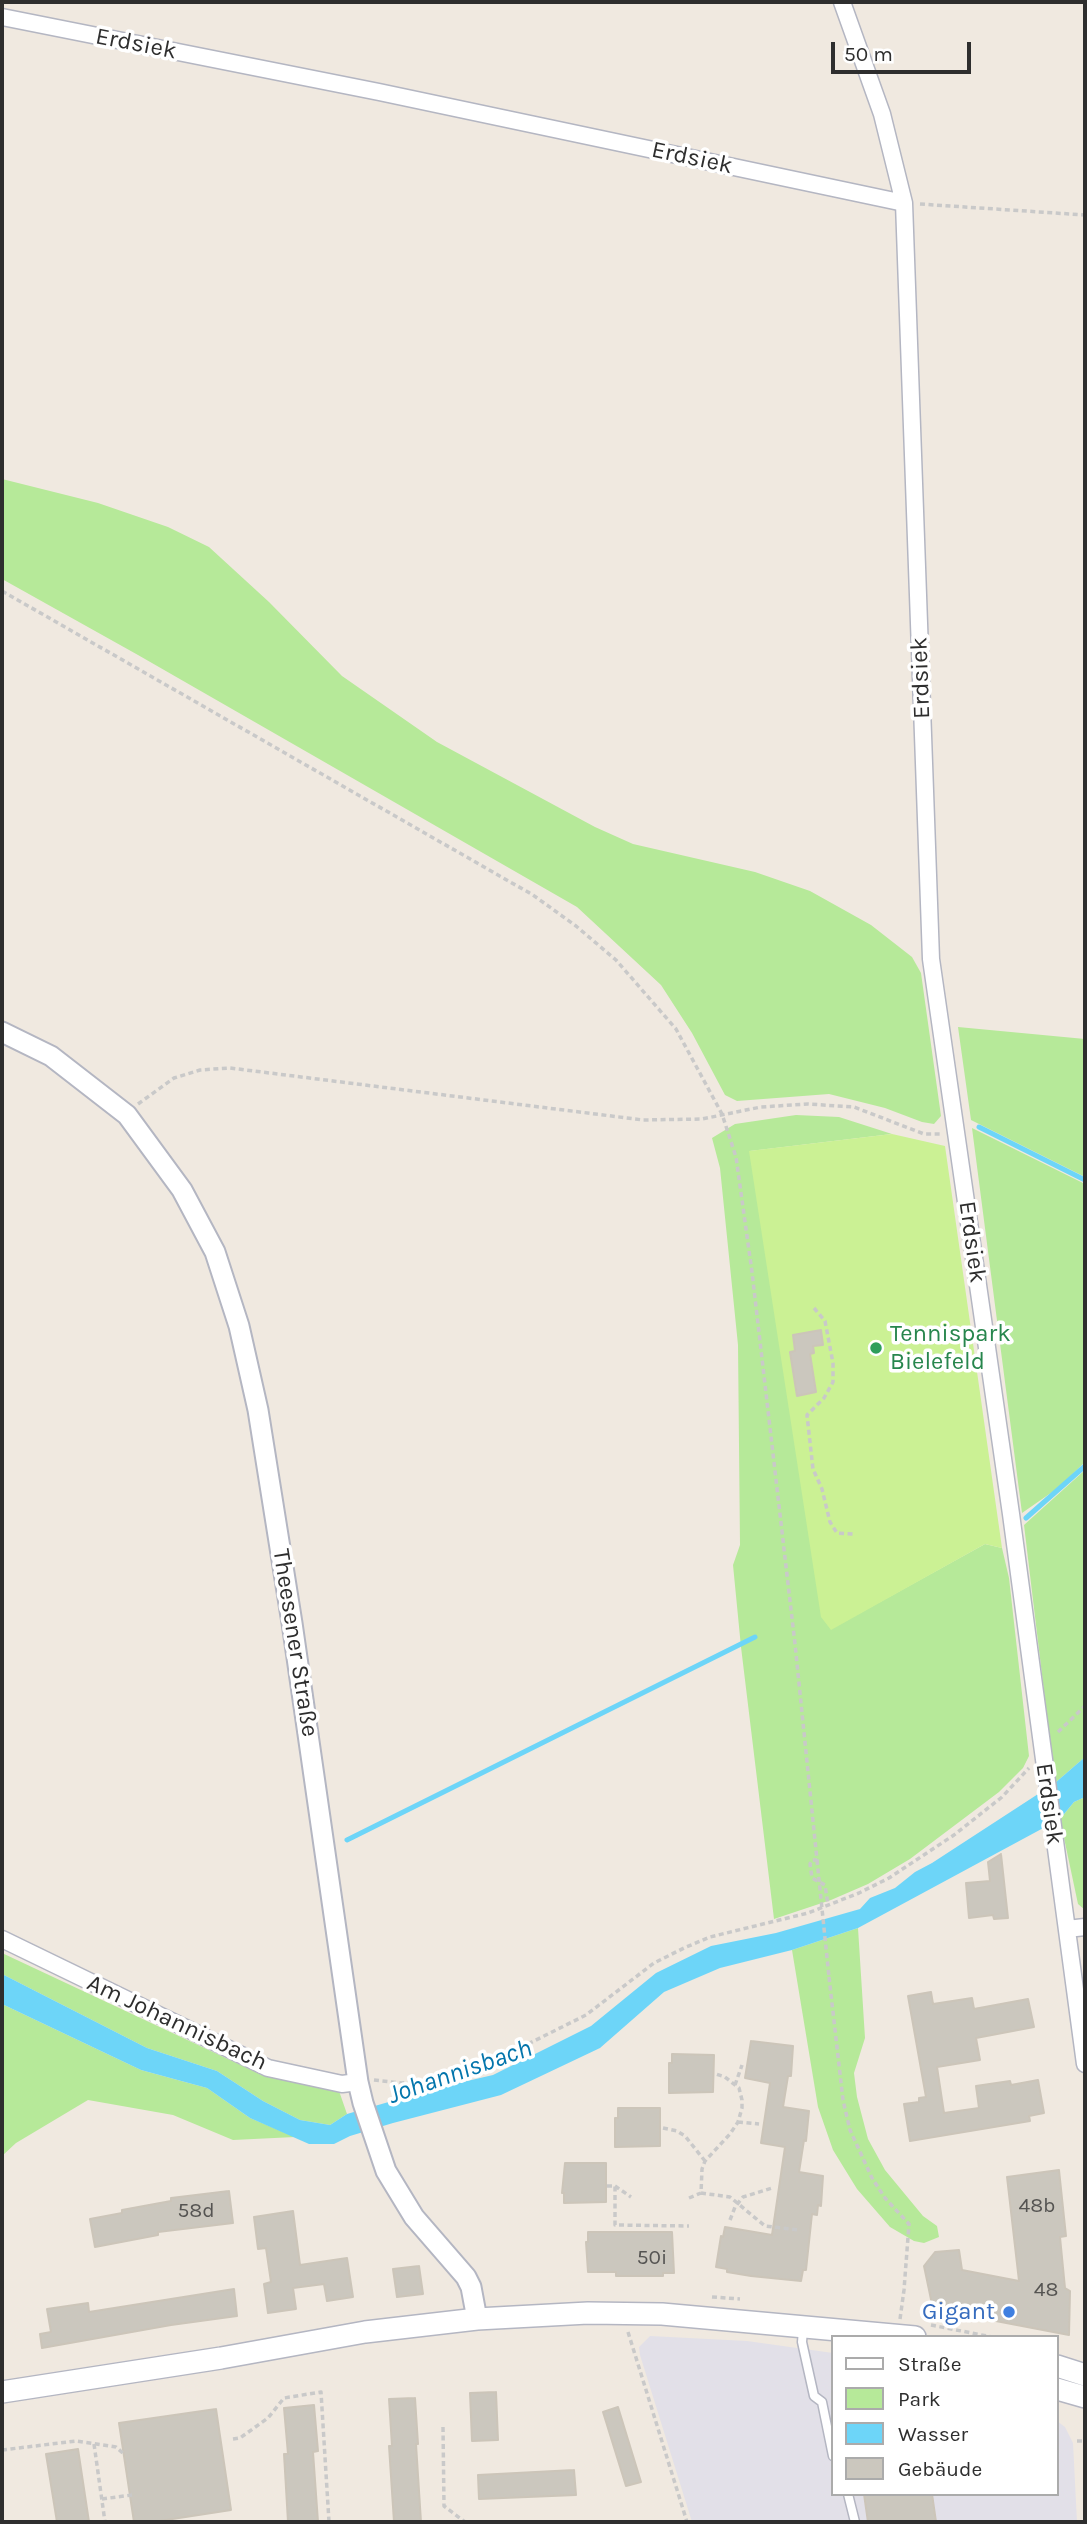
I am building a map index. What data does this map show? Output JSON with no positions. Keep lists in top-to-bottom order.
{
  "streets": {
    "street": ["Erdsiek", "Theesener Straße", "Am Johannisbach"]
  },
  "crossings": [
    ["Theesener Straße", "Am Johannisbach"]
  ],
  "water": ["Johannisbach"],
  "places": ["Tennispark Bielefeld", "Gigant"],
  "house_numbers": [
    "48b",
    "58d",
    "50i",
    "48"
  ],
  "legend": [
    "Straße",
    "Park",
    "Wasser",
    "Gebäude"
  ],
  "scale_bar": "50 m"
}
